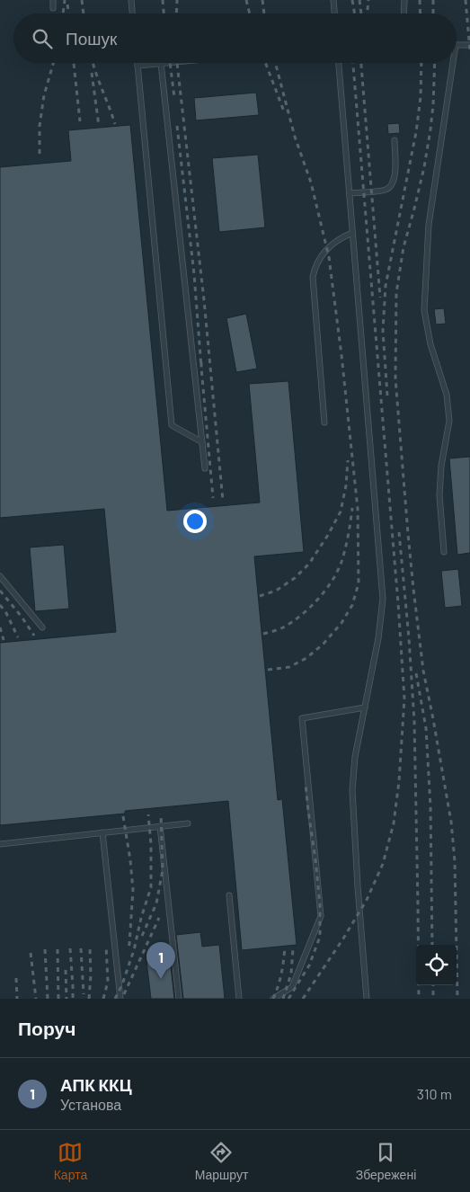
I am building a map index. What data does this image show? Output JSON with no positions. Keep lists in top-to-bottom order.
{
  "page": {
    "search": "Пошук",
    "pins": "1",
    "heading": "Поруч",
    "list": [
      {
        "mark": "1",
        "name": "АПК ККЦ",
        "note": "Установа",
        "value": "310 m"
      }
    ],
    "nav": ["Карта", "Маршрут", "Збережені"]
  }
}
